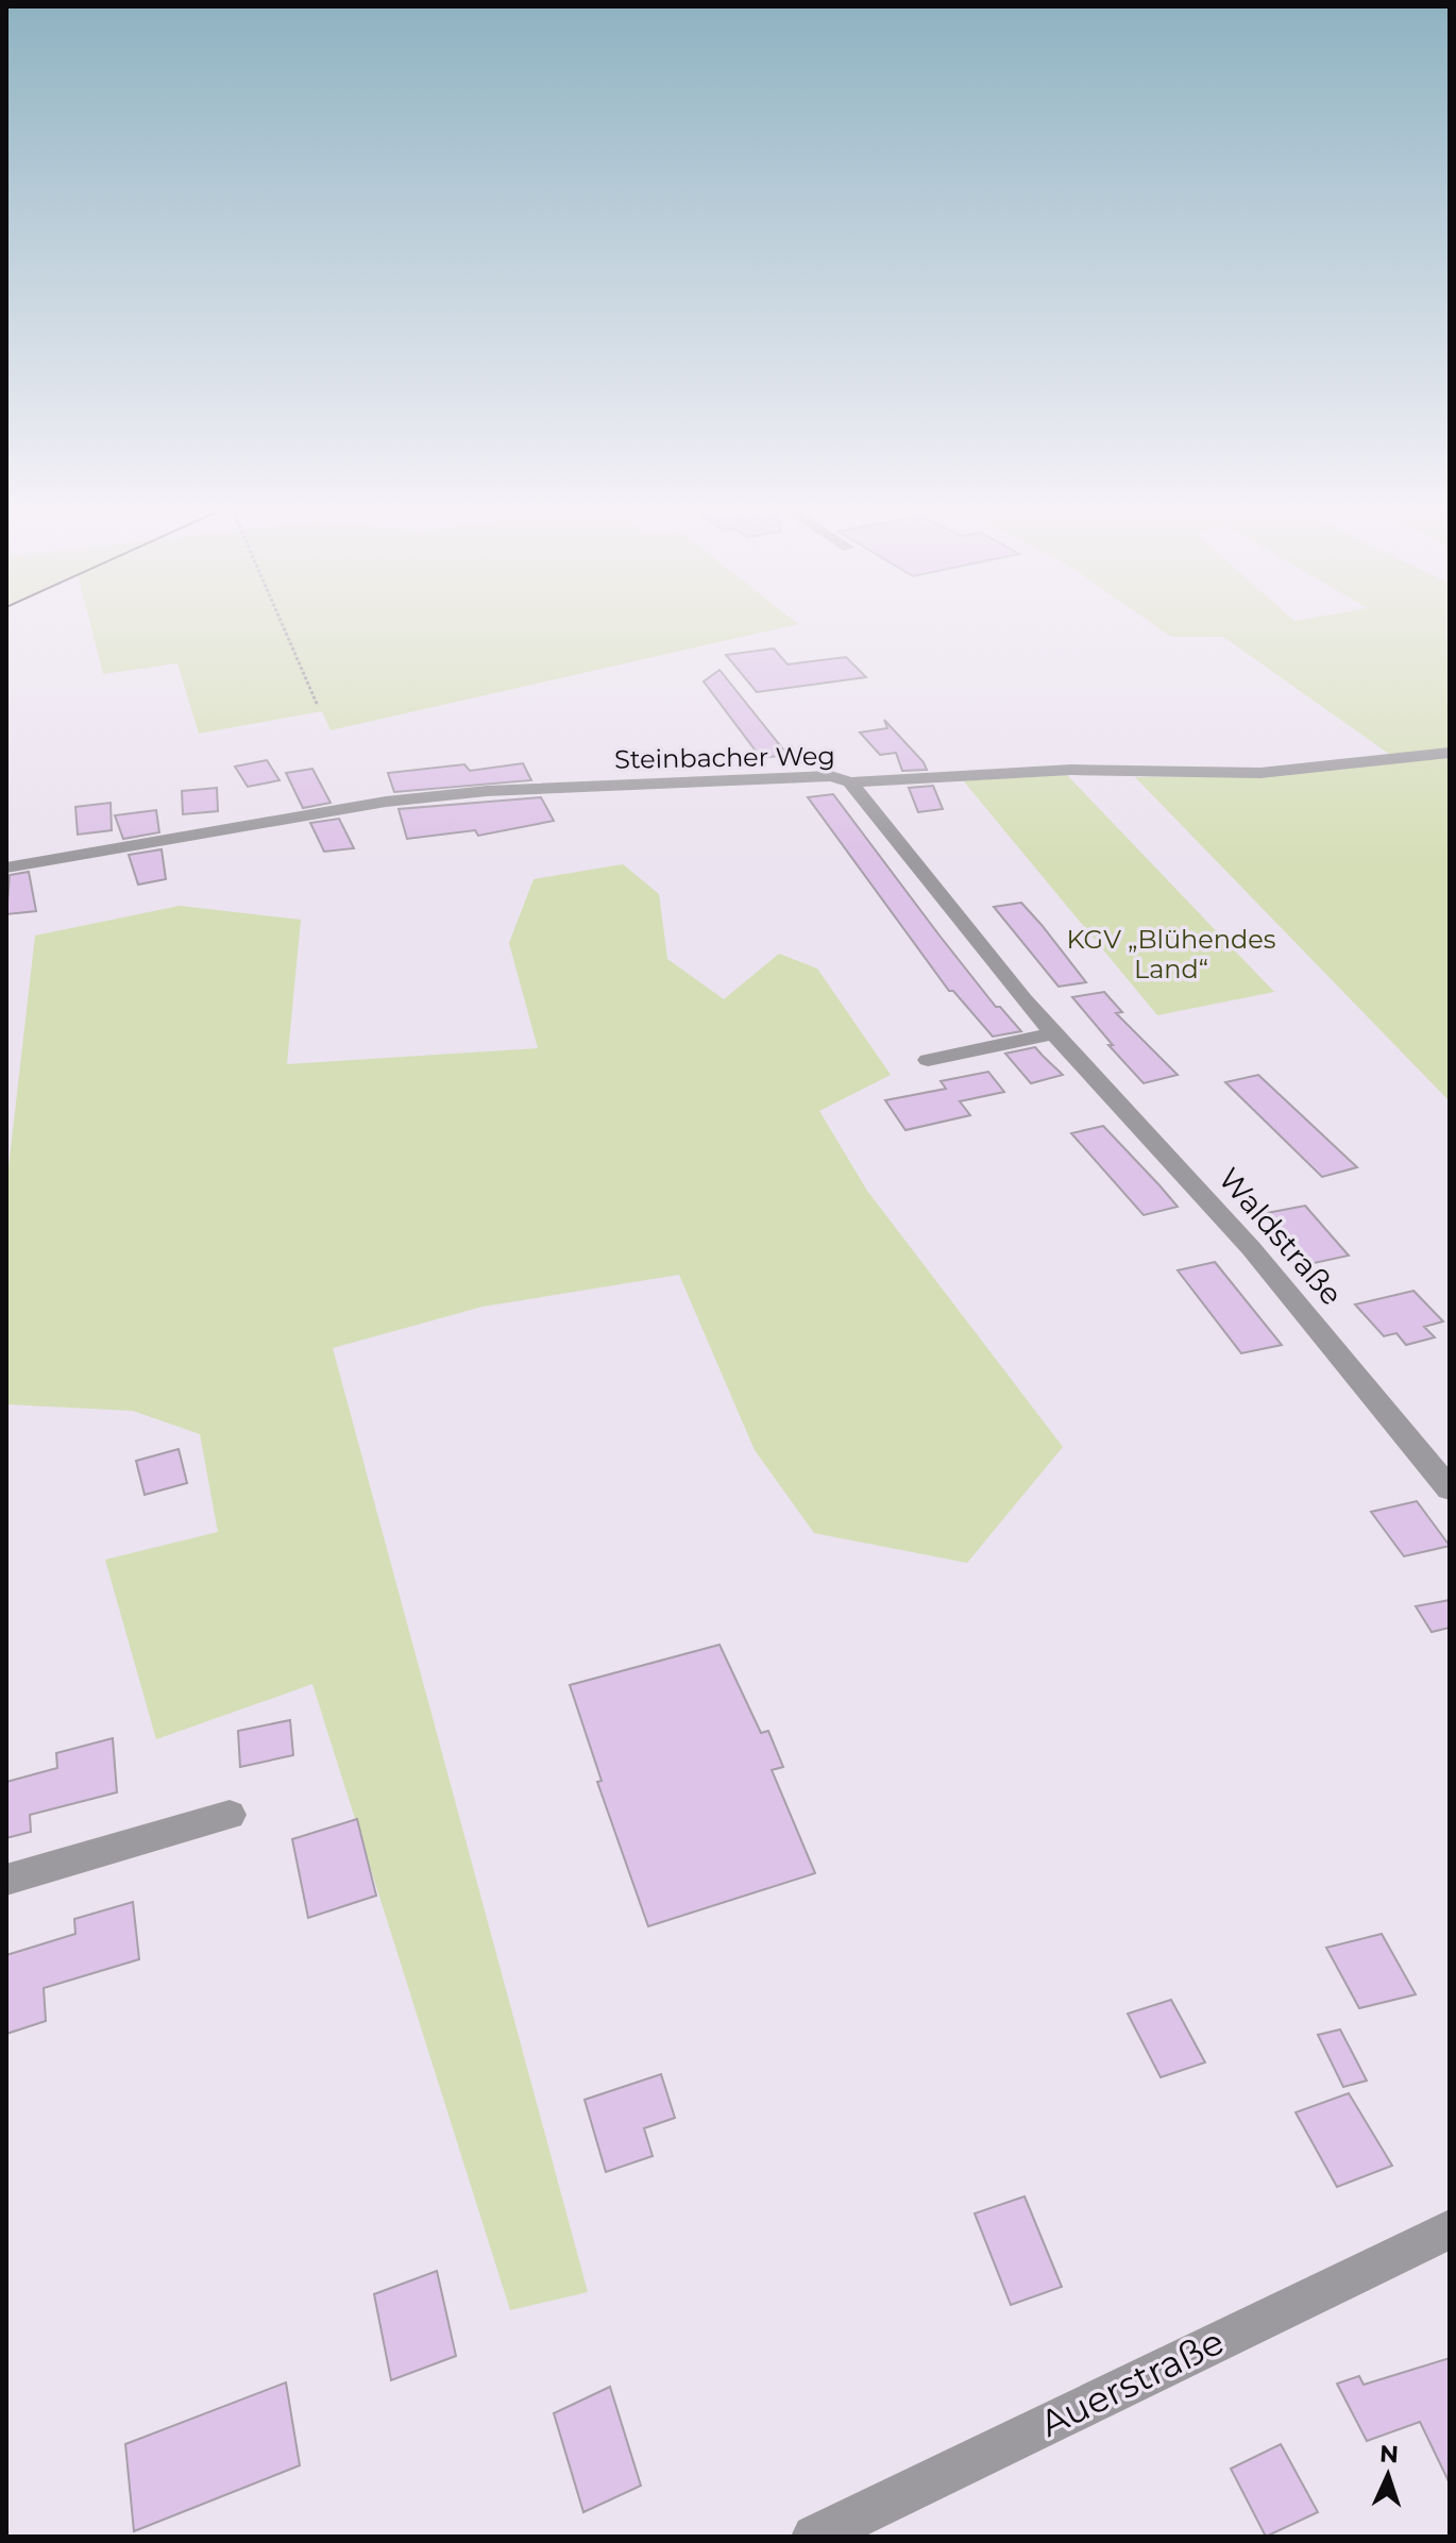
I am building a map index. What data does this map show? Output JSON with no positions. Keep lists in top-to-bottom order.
{
  "streets": {
    "street": ["Steinbacher Weg", "Waldstraße", "Auerstraße"]
  },
  "crossings": [
    ["Steinbacher Weg", "Waldstraße"]
  ],
  "parks": ["KGV „Blühendes Land“"],
  "north": "top"
}
